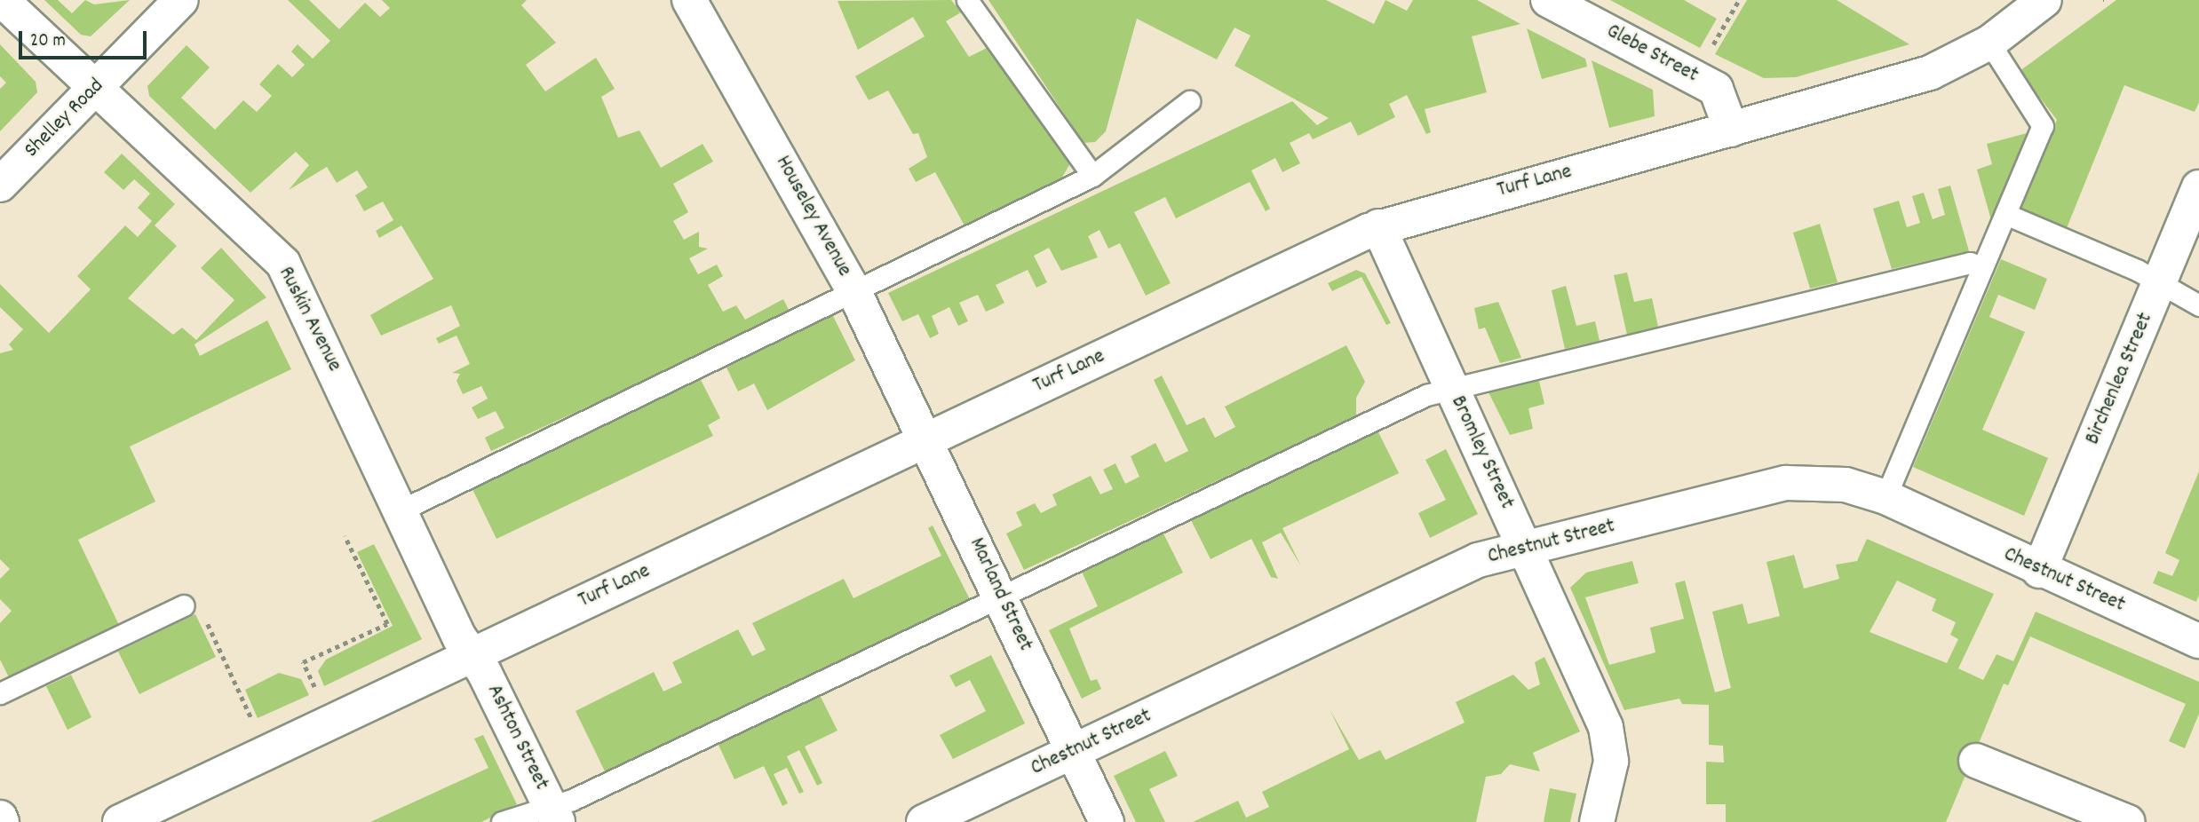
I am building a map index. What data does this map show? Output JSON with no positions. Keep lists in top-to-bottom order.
{
  "streets": {
    "street": [
      "Glebe Street",
      "Shelley Road",
      "Turf Lane",
      "Houseley Avenue",
      "Ruskin Avenue",
      "Birchenlea Street",
      "Bromley Street",
      "Chestnut Street",
      "Marland Street",
      "Ashton Street"
    ]
  },
  "crossings": [
    ["Glebe Street", "Turf Lane"],
    ["Shelley Road", "Ruskin Avenue"],
    ["Turf Lane", "Houseley Avenue"],
    ["Turf Lane", "Ruskin Avenue"],
    ["Turf Lane", "Bromley Street"],
    ["Turf Lane", "Marland Street"],
    ["Turf Lane", "Ashton Street"],
    ["Houseley Avenue", "Marland Street"],
    ["Ruskin Avenue", "Ashton Street"],
    ["Birchenlea Street", "Chestnut Street"],
    ["Bromley Street", "Chestnut Street"],
    ["Chestnut Street", "Marland Street"]
  ],
  "scale_bar": "20 m"
}
